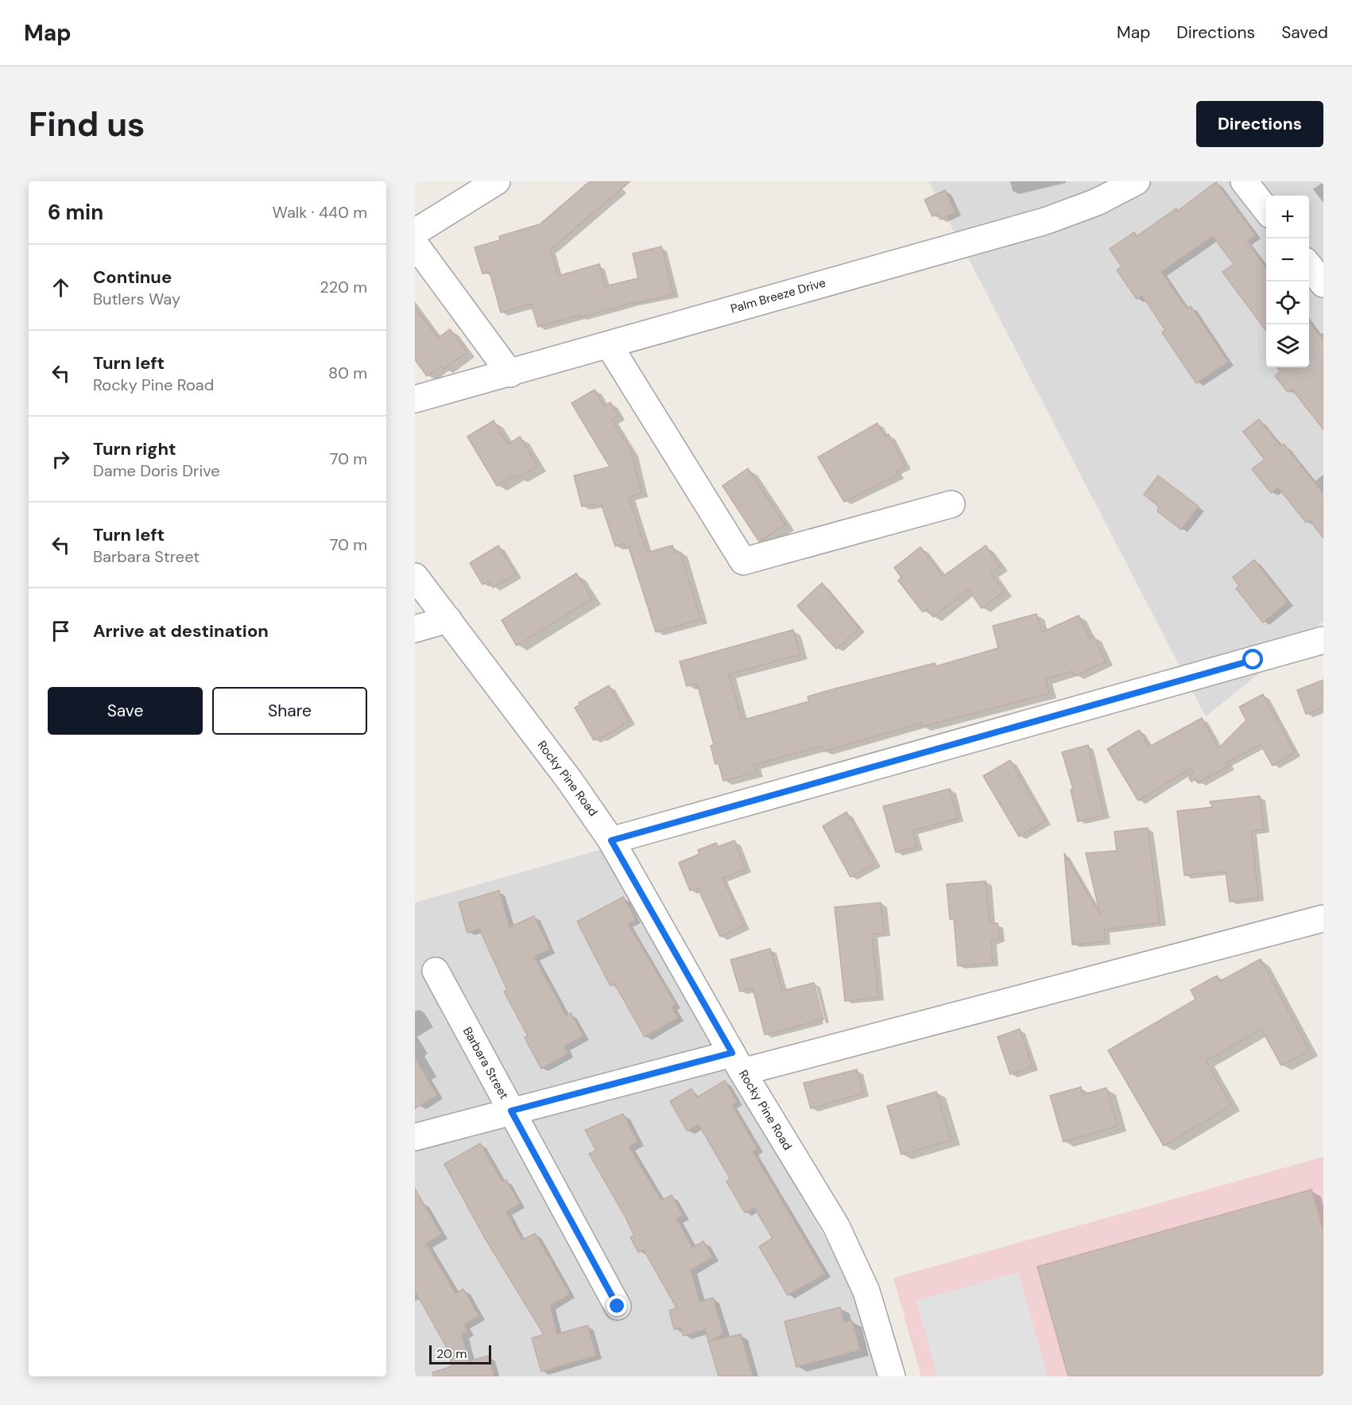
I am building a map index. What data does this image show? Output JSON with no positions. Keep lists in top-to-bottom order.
{
  "streets": {
    "street": ["Palm Breeze Drive", "Rocky Pine Road", "Barbara Street"]
  },
  "scale_bar": "20 m",
  "page": {
    "header": "Map",
    "nav": ["Map", "Directions", "Saved"],
    "buttons": [
      "Directions",
      ["Save", "Share"]
    ],
    "title": "Find us",
    "heading": ["6 min", "Walk · 440 m"],
    "map_buttons": ["+", "−"],
    "list": [
      ["Continue", "Butlers Way", "220 m"],
      ["Turn left", "Rocky Pine Road", "80 m"],
      ["Turn right", "Dame Doris Drive", "70 m"],
      ["Turn left", "Barbara Street", "70 m"],
      "Arrive at destination"
    ],
    "scale": "20 m"
  }
}
